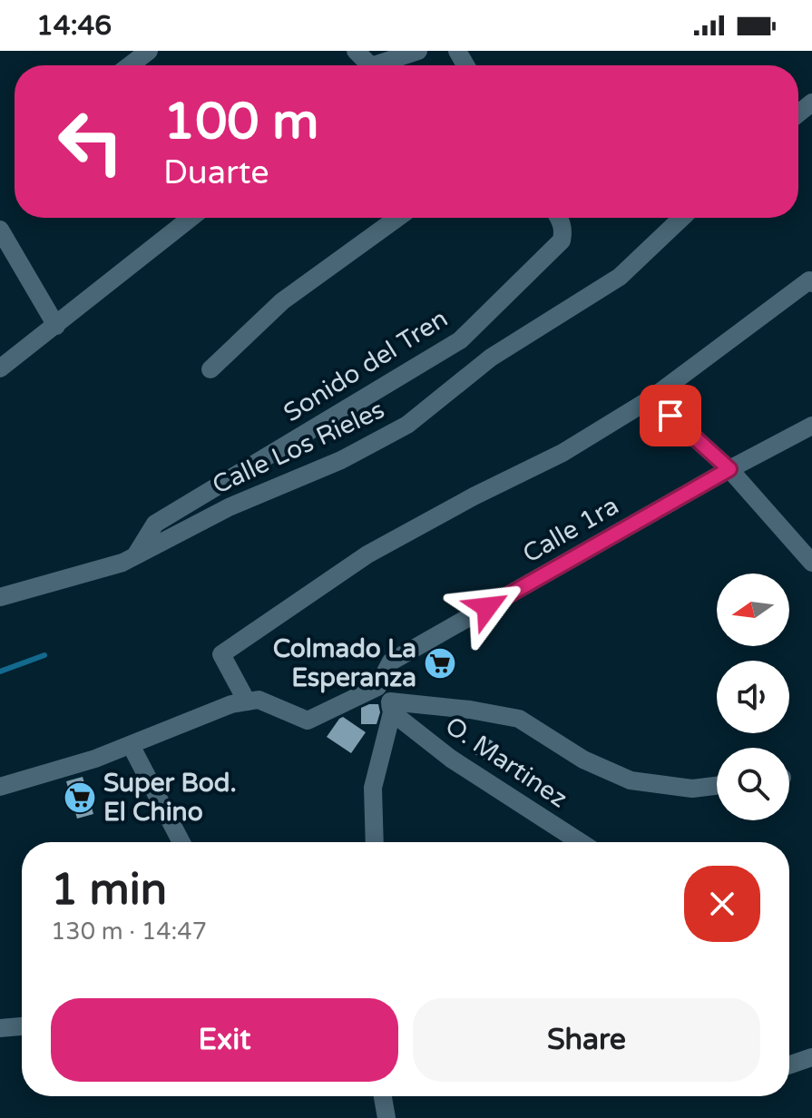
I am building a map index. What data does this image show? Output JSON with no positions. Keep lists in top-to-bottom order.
{
  "streets": {
    "street": [
      "Sonido del Tren",
      "Calle Los Rieles",
      "Calle 1ra",
      "O. Martinez"
    ]
  },
  "crossings": [
    ["Sonido del Tren", "Calle Los Rieles"],
    ["Calle 1ra", "O. Martinez"]
  ],
  "places": {
    "supermarket": ["Colmado La Esperanza", "Super Bod. El Chino"]
  },
  "north": "left",
  "page": {
    "status": "14:46",
    "turn": ["100 m", "Duarte"],
    "heading": ["1 min", "130 m · 14:47"],
    "buttons": ["Exit", "Share"]
  }
}
